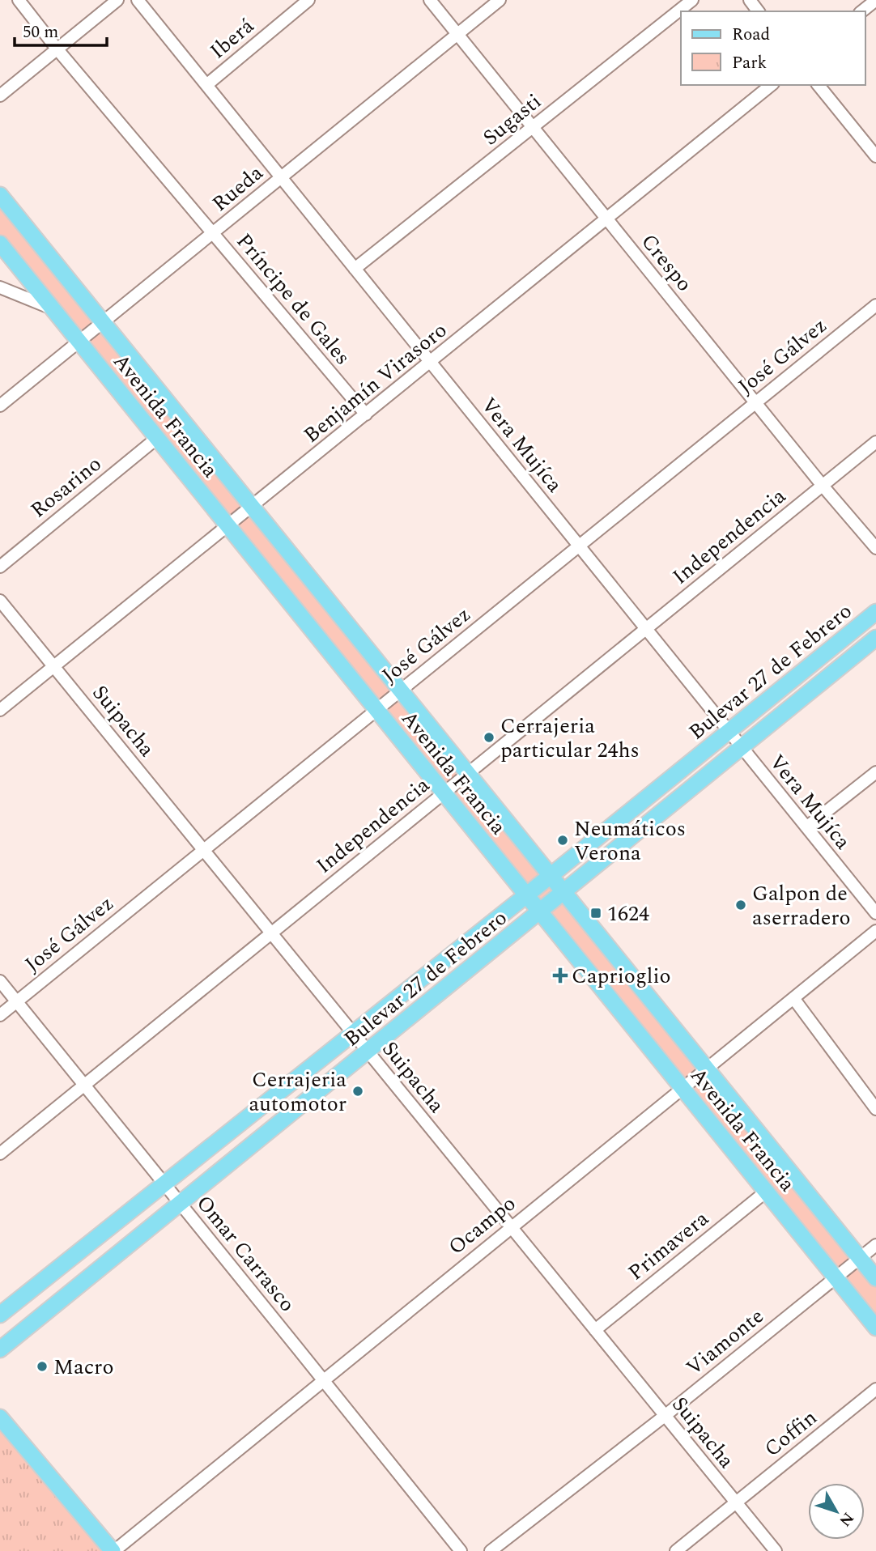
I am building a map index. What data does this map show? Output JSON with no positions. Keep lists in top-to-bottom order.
{
  "streets": {
    "main road": ["Avenida Francia", "Bulevar 27 de Febrero"],
    "street": [
      "Iberá",
      "Sugasti",
      "Rueda",
      "Crespo",
      "Príncipe de Gales",
      "José Gálvez",
      "Benjamín Virasoro",
      "Vera Mujíca",
      "Rosarino",
      "Independencia",
      "Suipacha",
      "Ocampo",
      "Primavera",
      "Omar Carrasco",
      "Viamonte",
      "Coffin"
    ]
  },
  "crossings": [
    ["Iberá", "Vera Mujíca"],
    ["Sugasti", "Crespo"],
    ["Sugasti", "Vera Mujíca"],
    ["Rueda", "Crespo"],
    ["Rueda", "Príncipe de Gales"],
    ["Rueda", "Avenida Francia"],
    ["Rueda", "Vera Mujíca"],
    ["Crespo", "José Gálvez"],
    ["Crespo", "Benjamín Virasoro"],
    ["Crespo", "Independencia"],
    ["Príncipe de Gales", "Benjamín Virasoro"],
    ["José Gálvez", "Avenida Francia"],
    ["José Gálvez", "Vera Mujíca"],
    ["José Gálvez", "Suipacha"],
    ["José Gálvez", "Omar Carrasco"],
    ["Benjamín Virasoro", "Avenida Francia"],
    ["Benjamín Virasoro", "Vera Mujíca"],
    ["Benjamín Virasoro", "Suipacha"],
    ["Avenida Francia", "Rosarino"],
    ["Avenida Francia", "Independencia"],
    ["Avenida Francia", "Bulevar 27 de Febrero"],
    ["Avenida Francia", "Ocampo"],
    ["Avenida Francia", "Primavera"],
    ["Avenida Francia", "Viamonte"],
    ["Vera Mujíca", "Independencia"],
    ["Vera Mujíca", "Bulevar 27 de Febrero"],
    ["Independencia", "Suipacha"],
    ["Independencia", "Omar Carrasco"],
    ["Bulevar 27 de Febrero", "Suipacha"],
    ["Bulevar 27 de Febrero", "Omar Carrasco"],
    ["Suipacha", "Ocampo"],
    ["Suipacha", "Primavera"],
    ["Suipacha", "Viamonte"],
    ["Suipacha", "Coffin"],
    ["Ocampo", "Omar Carrasco"]
  ],
  "places": {
    "other": [
      "Cerrajeria particular 24hs",
      "Neumáticos Verona",
      "Galpon de aserradero",
      "Cerrajeria automotor",
      "Macro"
    ],
    "transit": ["1624"],
    "health": ["Caprioglio"]
  },
  "legend": ["Road", "Park"],
  "scale_bar": "50 m",
  "north": "bottom right"
}
